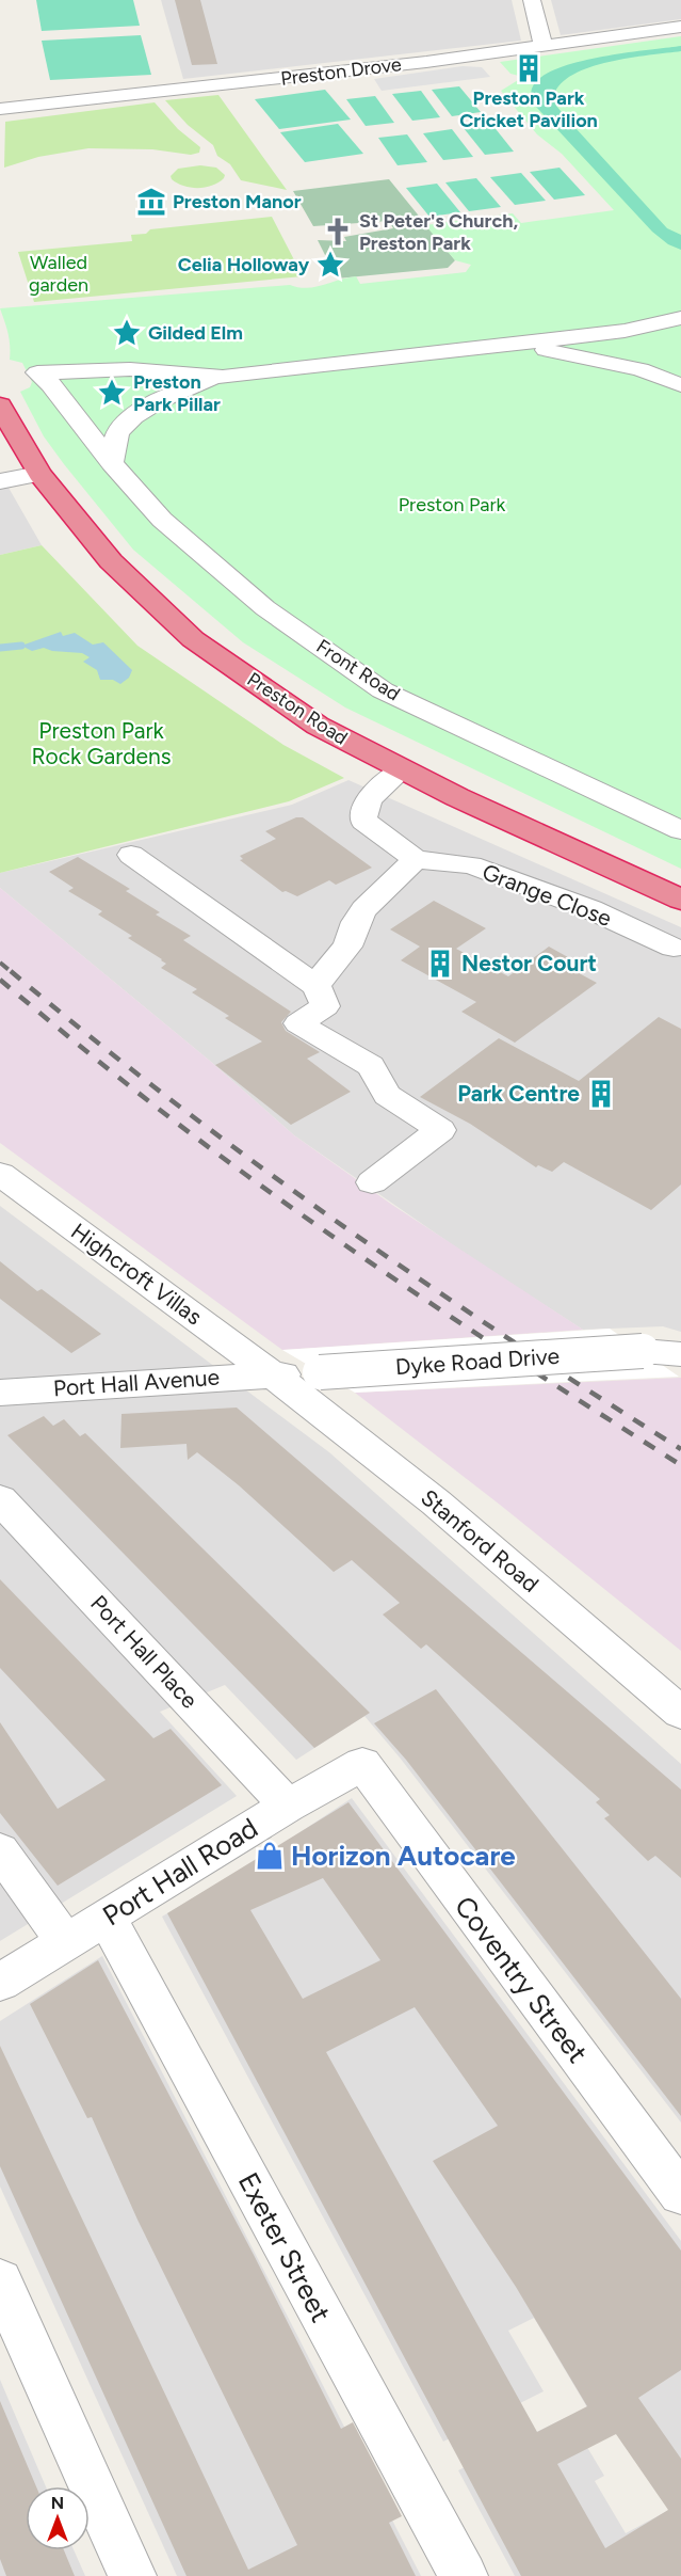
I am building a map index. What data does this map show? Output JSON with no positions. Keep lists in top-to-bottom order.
{
  "streets": {
    "highway": ["Preston Road"],
    "street": [
      "Preston Drove",
      "Front Road",
      "Grange Close",
      "Highcroft Villas",
      "Dyke Road Drive",
      "Port Hall Avenue",
      "Stanford Road",
      "Port Hall Place",
      "Port Hall Road",
      "Coventry Street",
      "Exeter Street"
    ]
  },
  "crossings": [
    ["Highcroft Villas", "Dyke Road Drive"],
    ["Highcroft Villas", "Port Hall Avenue"],
    ["Highcroft Villas", "Stanford Road"],
    ["Dyke Road Drive", "Port Hall Avenue"],
    ["Dyke Road Drive", "Stanford Road"],
    ["Port Hall Avenue", "Stanford Road"],
    ["Port Hall Place", "Port Hall Road"],
    ["Port Hall Road", "Coventry Street"],
    ["Port Hall Road", "Exeter Street"]
  ],
  "parks": ["Walled garden", "Preston Park", "Preston Park Rock Gardens"],
  "places": {
    "building": ["Preston Park Cricket Pavilion", "Nestor Court", "Park Centre"],
    "museum": ["Preston Manor"],
    "church": ["St Peter's Church, Preston Park"],
    "place": ["Celia Holloway", "Gilded Elm", "Preston Park Pillar"],
    "shop": ["Horizon Autocare"]
  },
  "north": "top"
}
